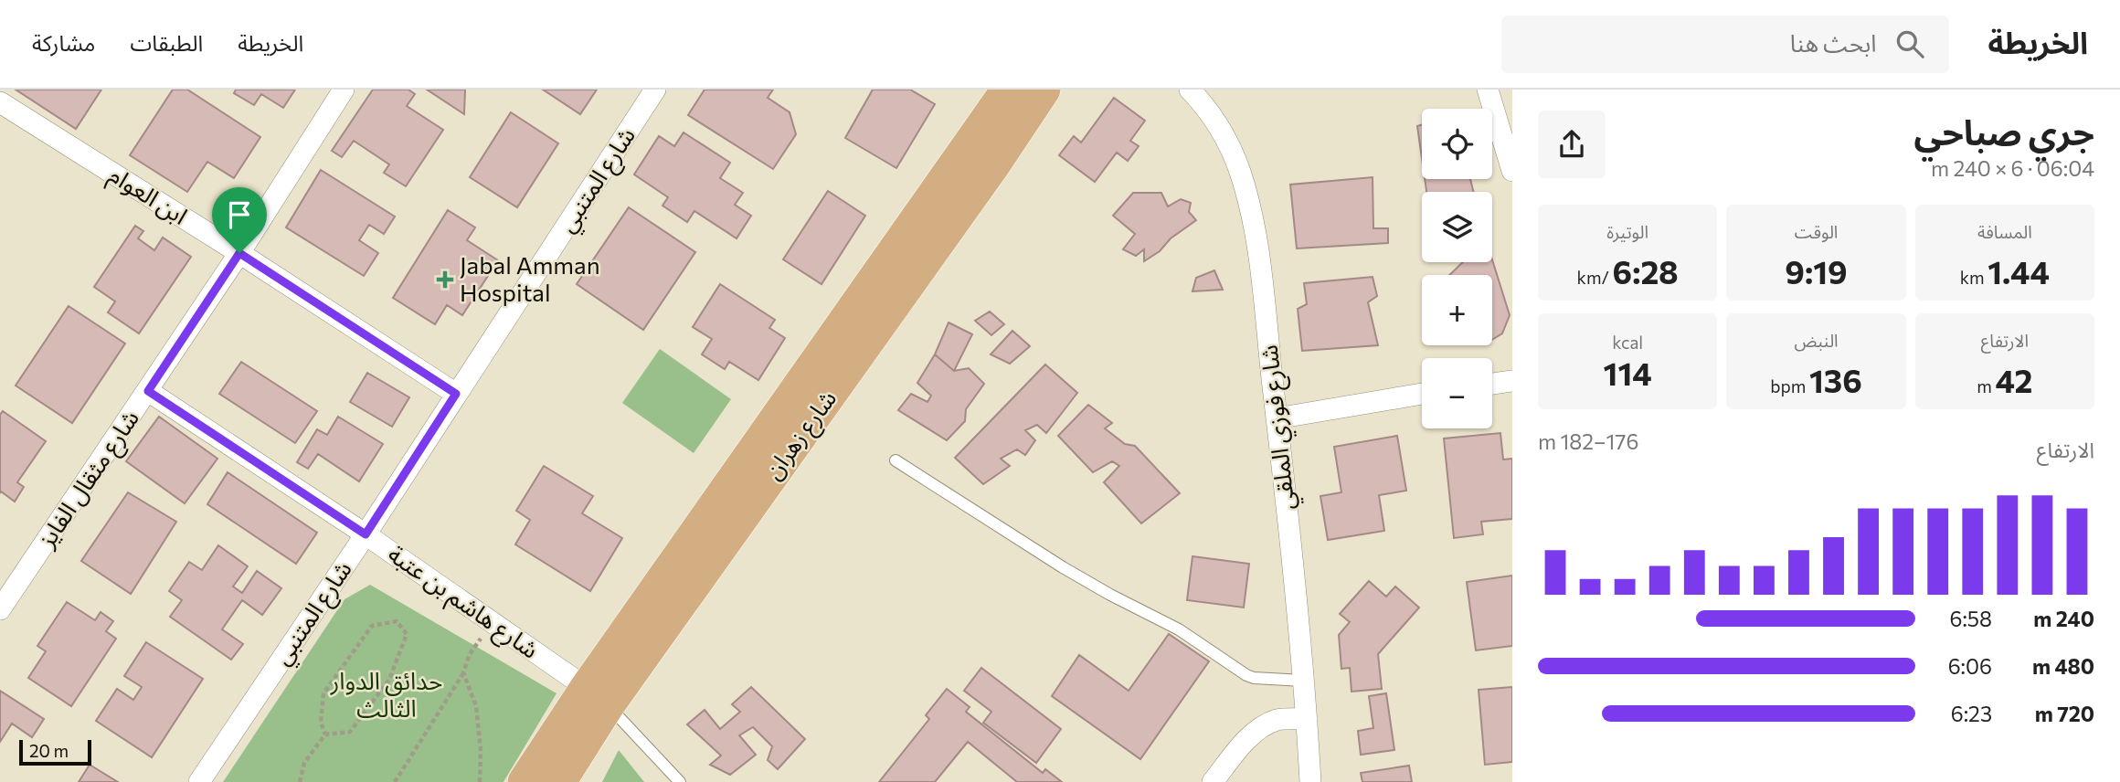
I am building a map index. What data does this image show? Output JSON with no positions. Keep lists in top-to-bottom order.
{
  "streets": {
    "main road": ["شارع زهران"],
    "street": [
      "شارع المتنبي",
      "ابن العوام",
      "شارع فوزي الملقي",
      "شارع مثقال الفايز",
      "شارع هاشم بن عتبة"
    ]
  },
  "crossings": [
    ["شارع المتنبي", "ابن العوام"],
    ["شارع المتنبي", "شارع هاشم بن عتبة"],
    ["ابن العوام", "شارع مثقال الفايز"],
    ["شارع زهران", "شارع هاشم بن عتبة"],
    ["شارع مثقال الفايز", "شارع هاشم بن عتبة"]
  ],
  "parks": ["حدائق الدوار الثالث"],
  "places": {
    "health": ["Jabal Amman Hospital"]
  },
  "scale_bar": "20 m",
  "page": {
    "header": "الخريطة",
    "search": "ابحث هنا",
    "nav": ["الخريطة", "الطبقات", "مشاركة"],
    "heading": ["جري صباحي", "06:04 · 6 × 240 m"],
    "map_buttons": ["+", "−"],
    "stats": [
      ["المسافة", "1.44 km"],
      ["الوقت", "9:19"],
      ["الوتيرة", "6:28 /km"],
      ["الارتفاع", "42 m"],
      ["النبض", "136 bpm"],
      ["kcal", "114"]
    ],
    "chart": ["الارتفاع", "176–182 m"],
    "list": [
      {
        "name": "240 m",
        "note": "6:58"
      },
      {
        "name": "480 m",
        "note": "6:06"
      },
      {
        "name": "720 m",
        "note": "6:23"
      }
    ],
    "scale": "20 m"
  }
}
